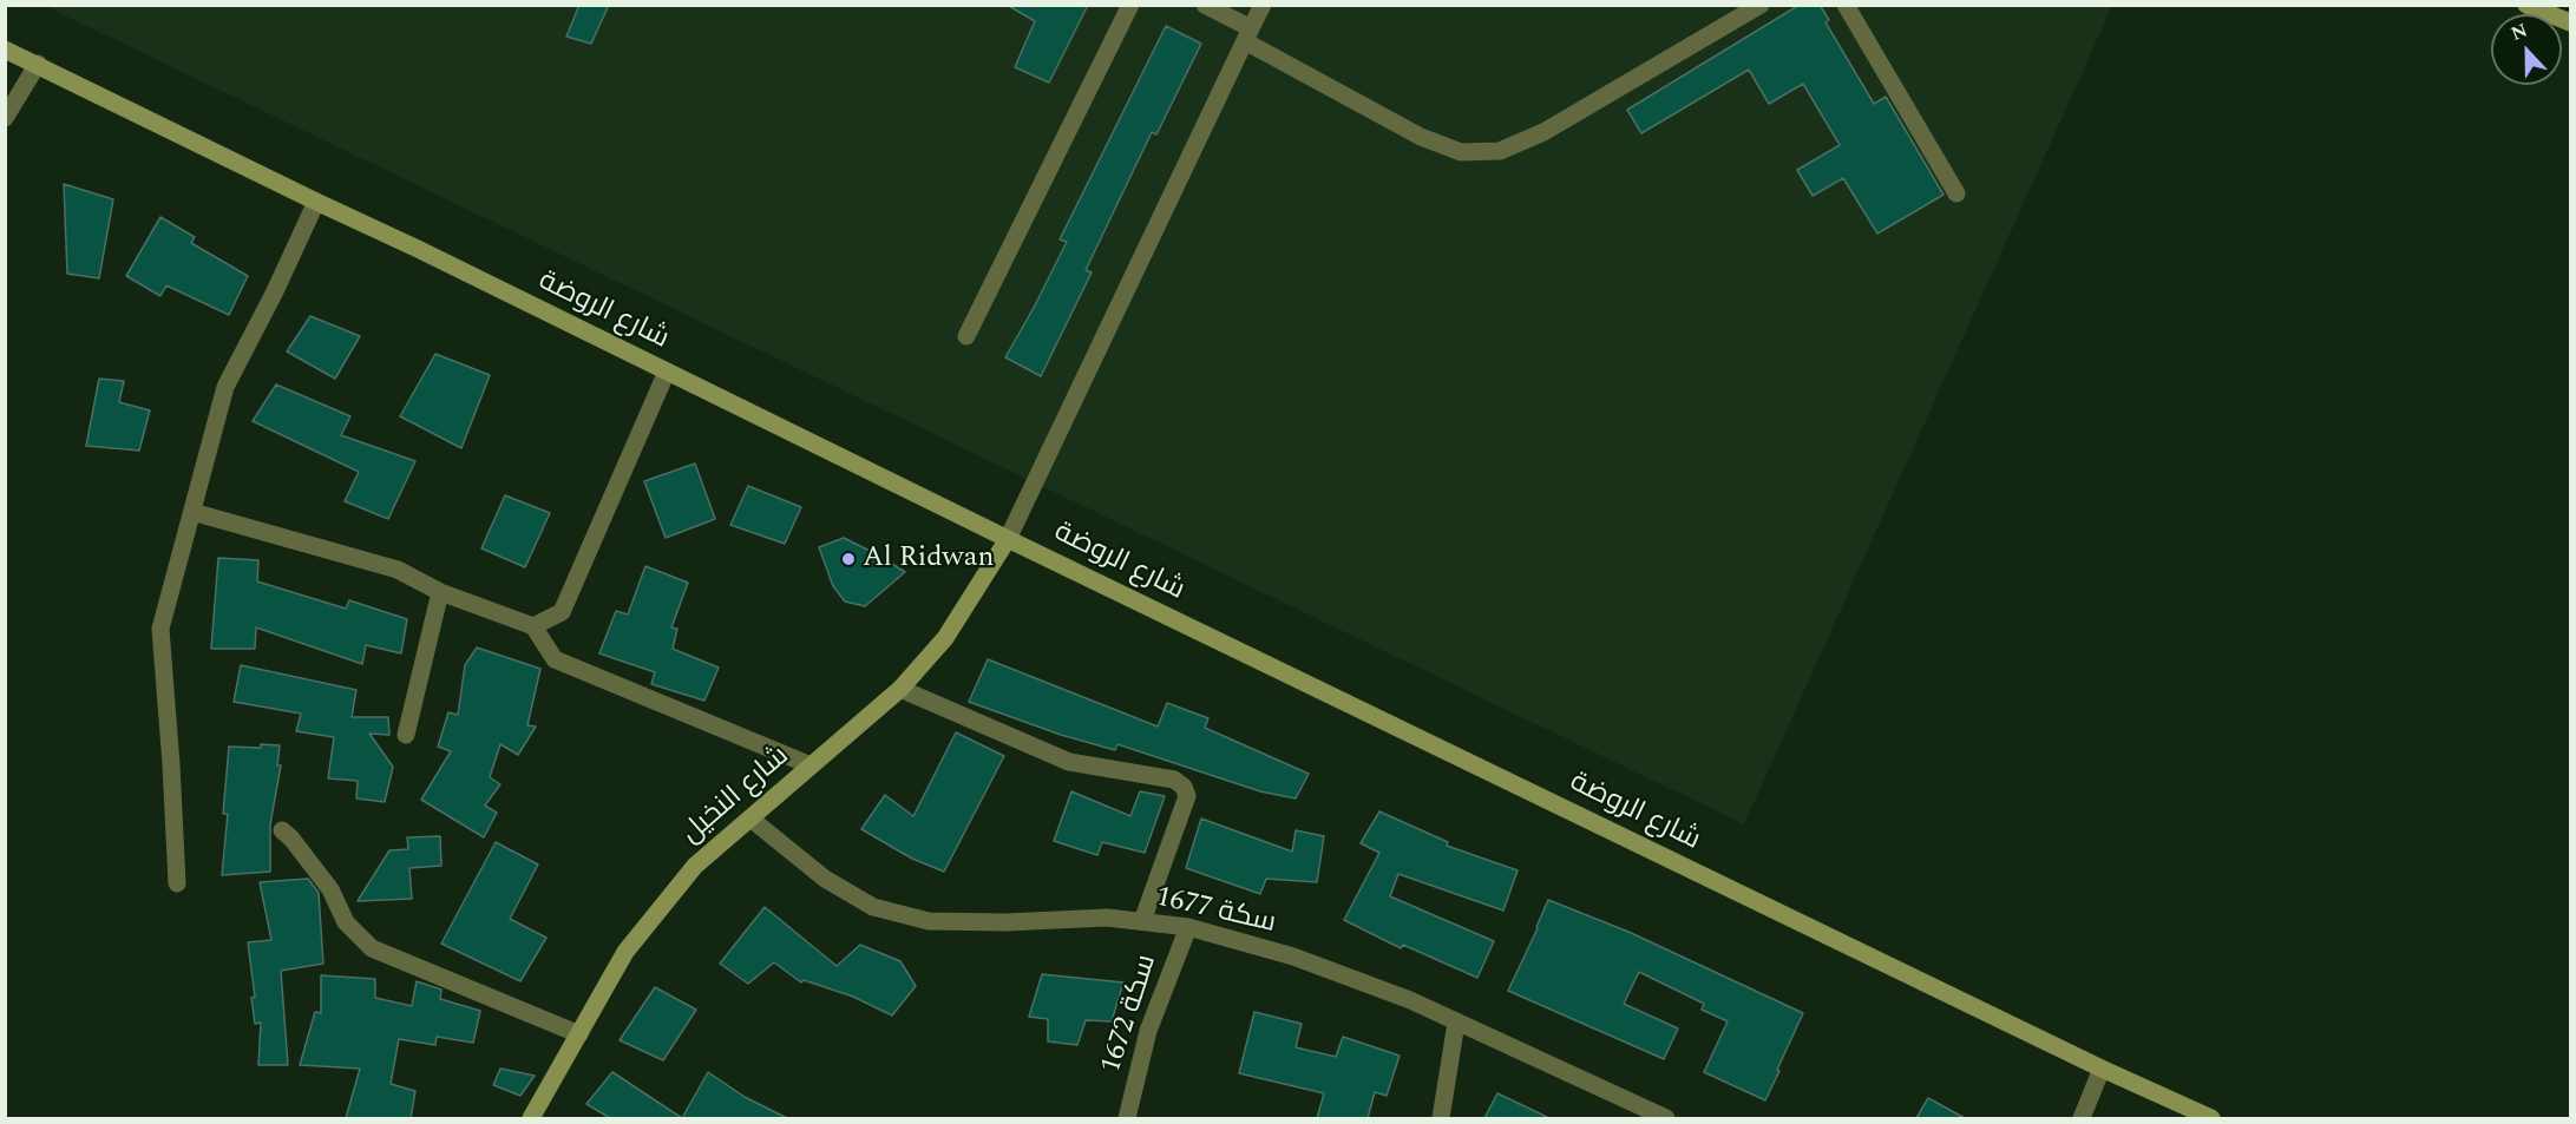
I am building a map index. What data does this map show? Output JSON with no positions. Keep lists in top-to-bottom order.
{
  "streets": {
    "main road": ["شارع الروضة", "شارع النخيل"],
    "street": ["سكة 1677", "سكة 1672"]
  },
  "crossings": [
    ["شارع الروضة", "شارع النخيل"],
    ["شارع النخيل", "سكة 1677"],
    ["سكة 1677", "سكة 1672"]
  ],
  "places": ["Al Ridwan"],
  "north": "top"
}
